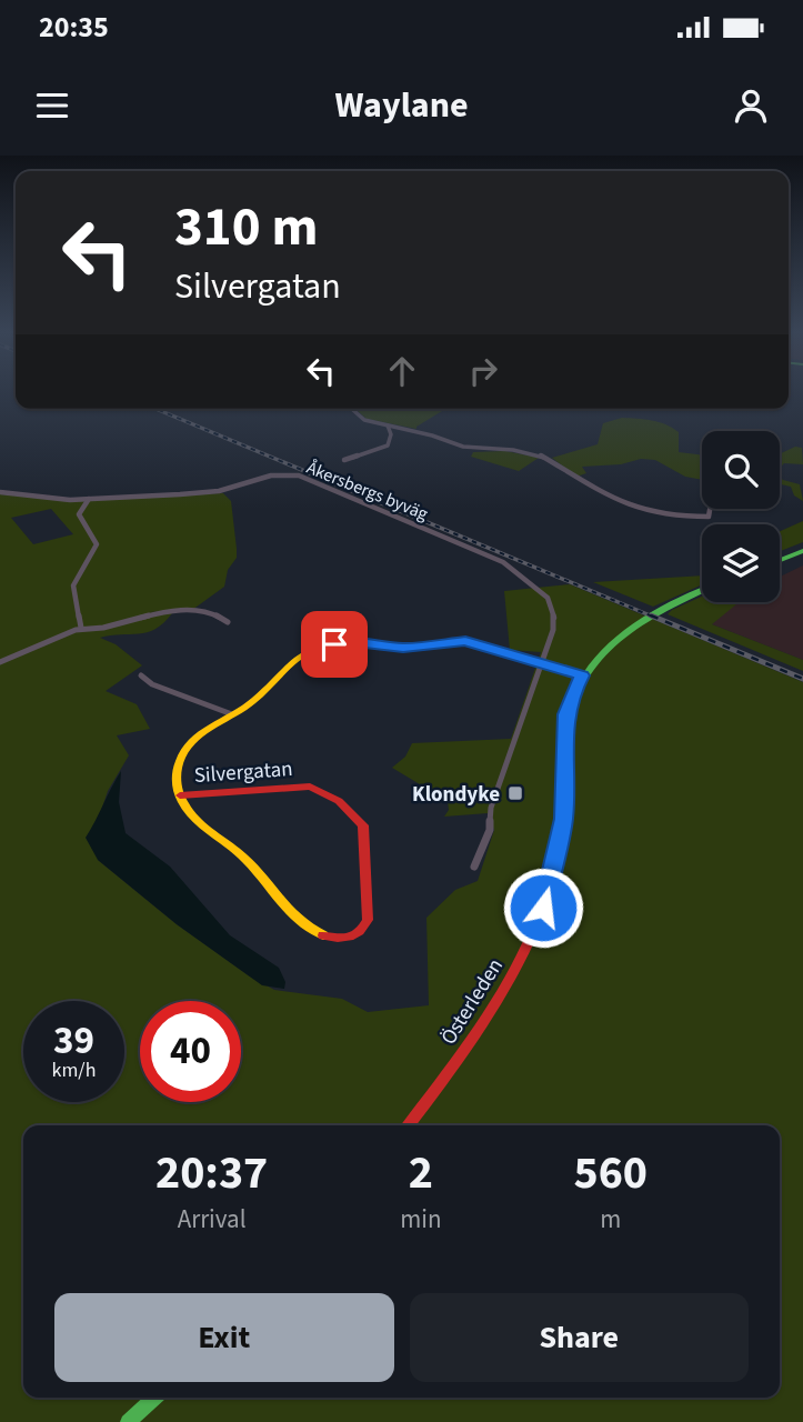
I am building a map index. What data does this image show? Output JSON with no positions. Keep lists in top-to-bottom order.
{
  "streets": {
    "street": ["Åkersbergs byväg", "Silvergatan", "Österleden"]
  },
  "crossings": [
    ["Åkersbergs byväg", "Silvergatan"],
    ["Silvergatan", "Österleden"]
  ],
  "places": {
    "transit": ["Klondyke"]
  },
  "page": {
    "status": "20:35",
    "header": "Waylane",
    "turn": ["310 m", "Silvergatan"],
    "speed": "39 km/h",
    "limit": "40",
    "eta": [
      "20:37",
      "Arrival",
      "2",
      "min",
      "560",
      "m"
    ],
    "buttons": ["Exit", "Share"]
  }
}
